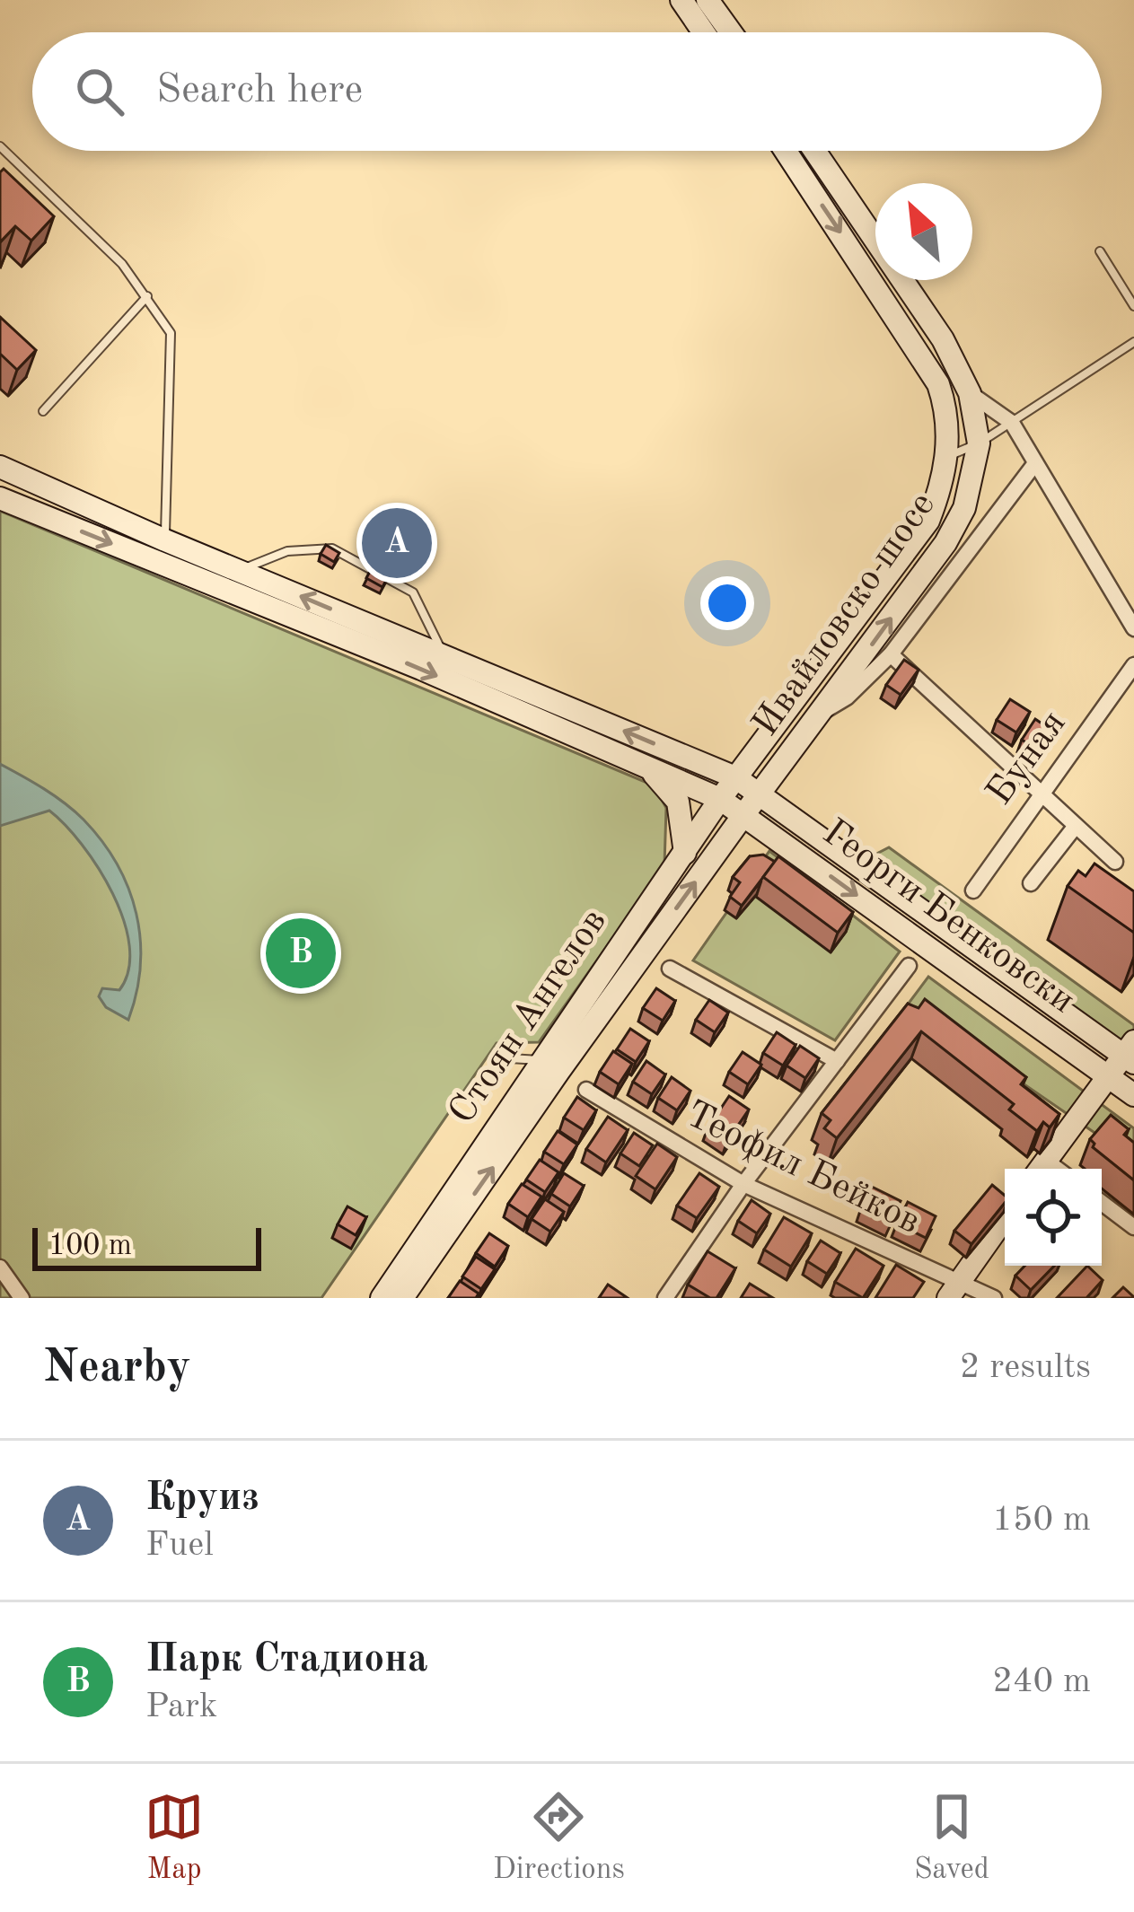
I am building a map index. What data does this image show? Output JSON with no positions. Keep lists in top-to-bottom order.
{
  "streets": {
    "main road": ["Ивайловско шосе", "Георги Бенковски", "Стоян Ангелов"],
    "street": ["Буная", "Теофил Бейков"]
  },
  "crossings": [
    ["Ивайловско шосе", "Георги Бенковски"],
    ["Ивайловско шосе", "Стоян Ангелов"],
    ["Георги Бенковски", "Стоян Ангелов"]
  ],
  "scale_bar": "100 m",
  "north": "top left",
  "page": {
    "search": "Search here",
    "pins": ["A", "B"],
    "scale": "100 m",
    "heading": ["Nearby", "2 results"],
    "list": [
      {
        "mark": "A",
        "name": "Круиз",
        "note": "Fuel",
        "value": "150 m"
      },
      {
        "mark": "B",
        "name": "Парк Стадиона",
        "note": "Park",
        "value": "240 m"
      }
    ],
    "nav": ["Map", "Directions", "Saved"]
  }
}
